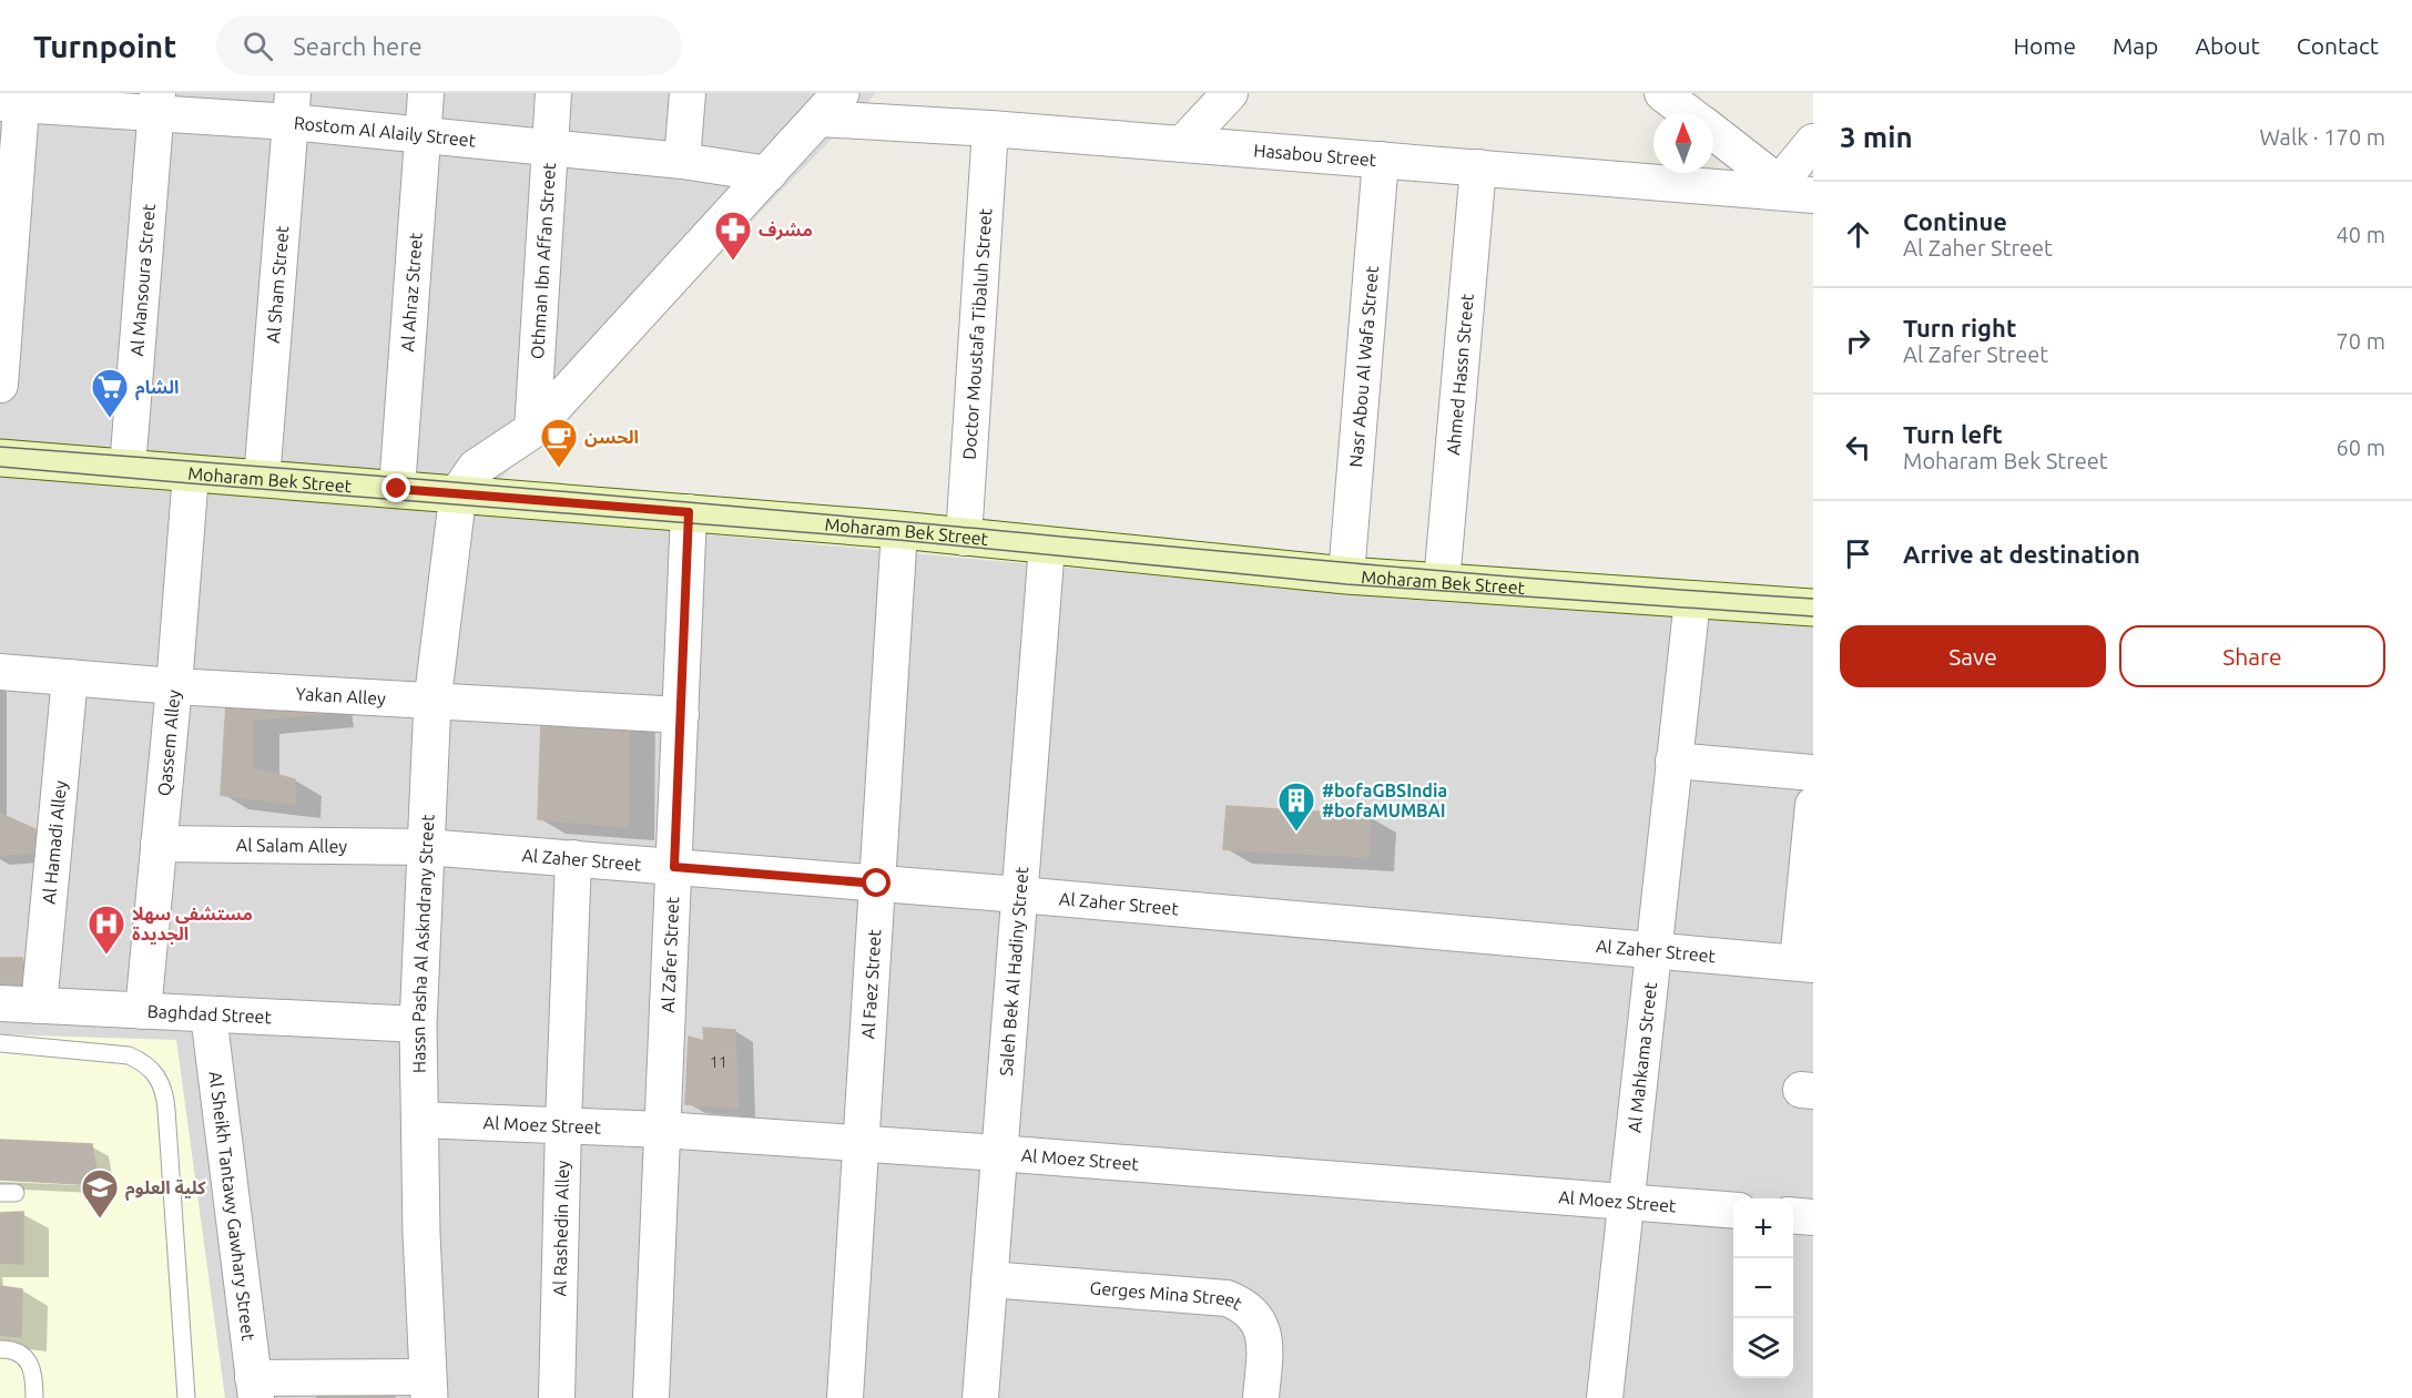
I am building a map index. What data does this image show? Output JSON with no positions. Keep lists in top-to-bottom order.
{
  "streets": {
    "main road": ["Moharam Bek Street"],
    "street": [
      "Rostom Al Alaily Street",
      "Hasabou Street",
      "Othman Ibn Affan Street",
      "Al Mansoura Street",
      "Al Sham Street",
      "Al Ahraz Street",
      "Doctor Moustafa Tibaluh Street",
      "Nasr Abou Al Wafa Street",
      "Ahmed Hassn Street",
      "Yakan Alley",
      "Qassem Alley",
      "Al Hamadi Alley",
      "Al Salam Alley",
      "Al Zaher Street",
      "Hassn Pasha Al Askndrany Street",
      "Al Zafer Street",
      "Saleh Bek Al Hadiny Street",
      "Al Faez Street",
      "Baghdad Street",
      "Al Mahkama Street",
      "Al Moez Street",
      "Al Sheikh Tantawy Gawhary Street",
      "Al Rashedin Alley",
      "Gerges Mina Street"
    ]
  },
  "crossings": [
    ["Rostom Al Alaily Street", "Othman Ibn Affan Street"],
    ["Rostom Al Alaily Street", "Al Mansoura Street"],
    ["Rostom Al Alaily Street", "Al Sham Street"],
    ["Rostom Al Alaily Street", "Al Ahraz Street"],
    ["Hasabou Street", "Doctor Moustafa Tibaluh Street"],
    ["Hasabou Street", "Nasr Abou Al Wafa Street"],
    ["Hasabou Street", "Ahmed Hassn Street"],
    ["Al Mansoura Street", "Moharam Bek Street"],
    ["Al Sham Street", "Moharam Bek Street"],
    ["Al Ahraz Street", "Moharam Bek Street"],
    ["Doctor Moustafa Tibaluh Street", "Moharam Bek Street"],
    ["Nasr Abou Al Wafa Street", "Moharam Bek Street"],
    ["Ahmed Hassn Street", "Moharam Bek Street"],
    ["Moharam Bek Street", "Qassem Alley"],
    ["Moharam Bek Street", "Hassn Pasha Al Askndrany Street"],
    ["Moharam Bek Street", "Al Zafer Street"],
    ["Moharam Bek Street", "Saleh Bek Al Hadiny Street"],
    ["Moharam Bek Street", "Al Faez Street"],
    ["Moharam Bek Street", "Al Mahkama Street"],
    ["Yakan Alley", "Qassem Alley"],
    ["Yakan Alley", "Al Hamadi Alley"],
    ["Yakan Alley", "Hassn Pasha Al Askndrany Street"],
    ["Yakan Alley", "Al Zafer Street"],
    ["Qassem Alley", "Al Salam Alley"],
    ["Qassem Alley", "Baghdad Street"],
    ["Al Hamadi Alley", "Baghdad Street"],
    ["Al Salam Alley", "Al Zaher Street"],
    ["Al Salam Alley", "Hassn Pasha Al Askndrany Street"],
    ["Al Zaher Street", "Hassn Pasha Al Askndrany Street"],
    ["Al Zaher Street", "Al Zafer Street"],
    ["Al Zaher Street", "Saleh Bek Al Hadiny Street"],
    ["Al Zaher Street", "Al Faez Street"],
    ["Al Zaher Street", "Al Mahkama Street"],
    ["Al Zaher Street", "Al Rashedin Alley"],
    ["Hassn Pasha Al Askndrany Street", "Baghdad Street"],
    ["Hassn Pasha Al Askndrany Street", "Al Moez Street"],
    ["Al Zafer Street", "Al Moez Street"],
    ["Saleh Bek Al Hadiny Street", "Al Moez Street"],
    ["Saleh Bek Al Hadiny Street", "Gerges Mina Street"],
    ["Al Faez Street", "Al Moez Street"],
    ["Baghdad Street", "Al Sheikh Tantawy Gawhary Street"],
    ["Al Mahkama Street", "Al Moez Street"],
    ["Al Moez Street", "Al Rashedin Alley"]
  ],
  "places": {
    "pharmacy": ["مشرف"],
    "supermarket": ["الشام"],
    "cafe": ["الحسن"],
    "building": ["#bofaGBSIndia #bofaMUMBAI"],
    "hospital": ["مستشفى سهلا الجديدة"],
    "school or university": ["كلية العلوم"]
  },
  "house_numbers": ["11"],
  "north": "top",
  "page": {
    "header": "Turnpoint",
    "search": "Search here",
    "nav": [
      "Home",
      "Map",
      "About",
      "Contact"
    ],
    "heading": ["3 min", "Walk · 170 m"],
    "list": [
      ["Continue", "Al Zaher Street", "40 m"],
      ["Turn right", "Al Zafer Street", "70 m"],
      ["Turn left", "Moharam Bek Street", "60 m"],
      "Arrive at destination"
    ],
    "buttons": ["Save", "Share"],
    "map_buttons": ["+", "−"]
  }
}
